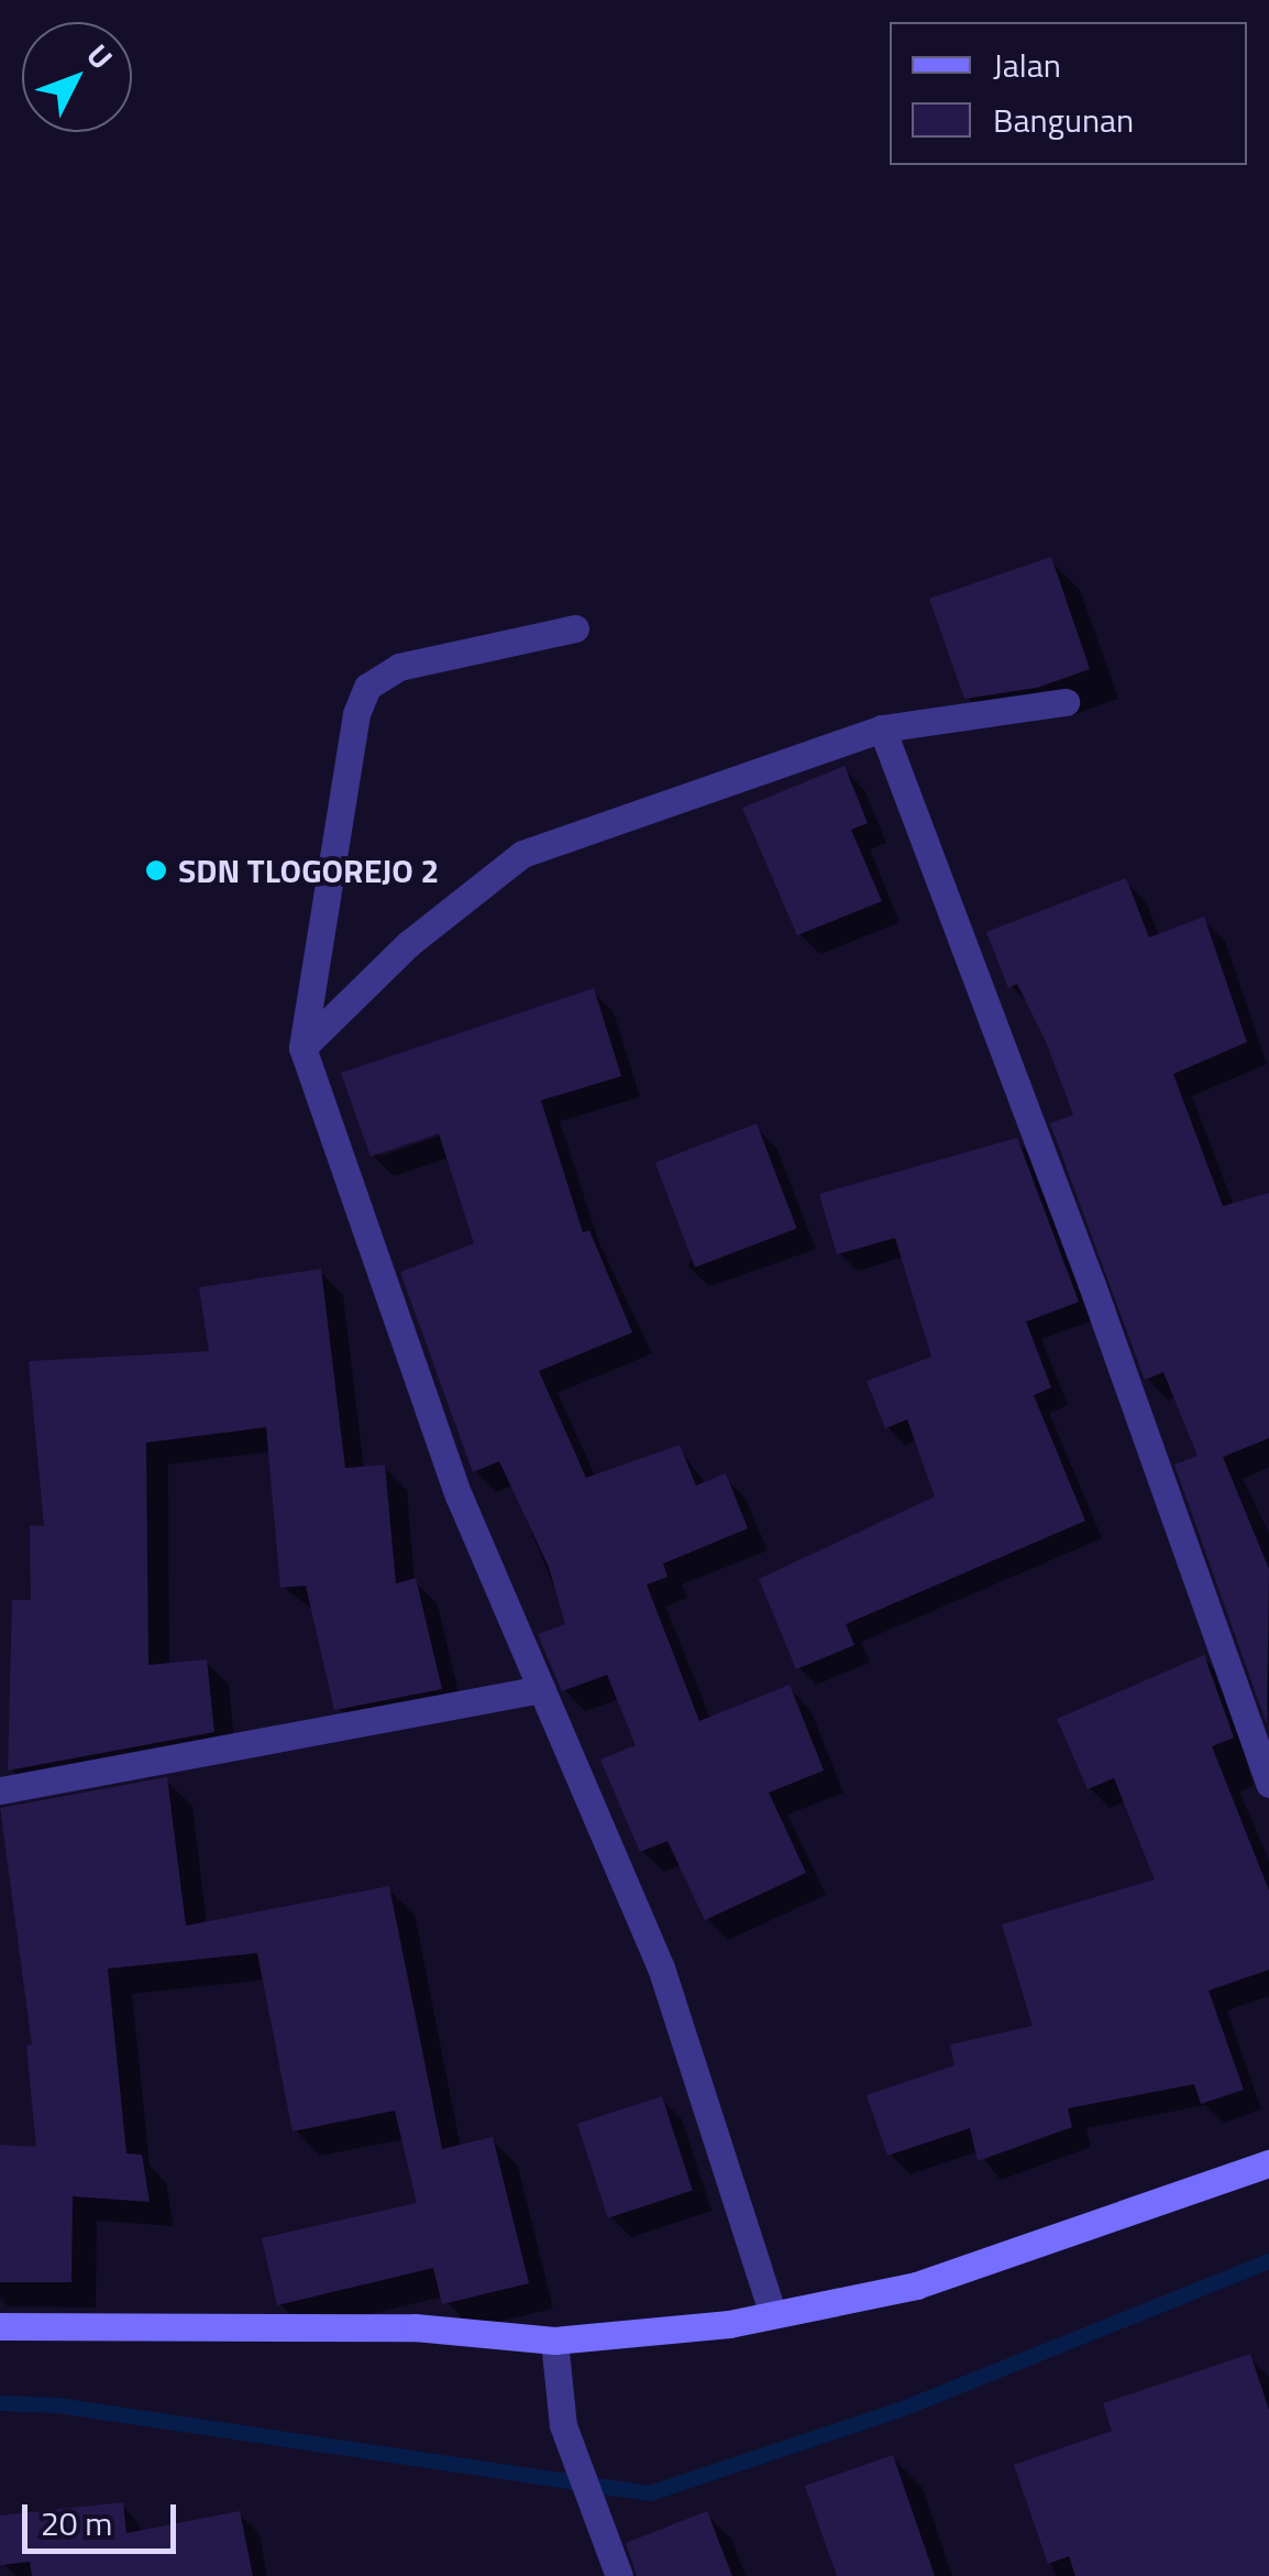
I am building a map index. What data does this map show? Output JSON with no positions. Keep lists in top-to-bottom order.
{
  "places": ["SDN TLOGOREJO 2"],
  "legend": ["Jalan", "Bangunan"],
  "scale_bar": "20 m",
  "north": "top right"
}
